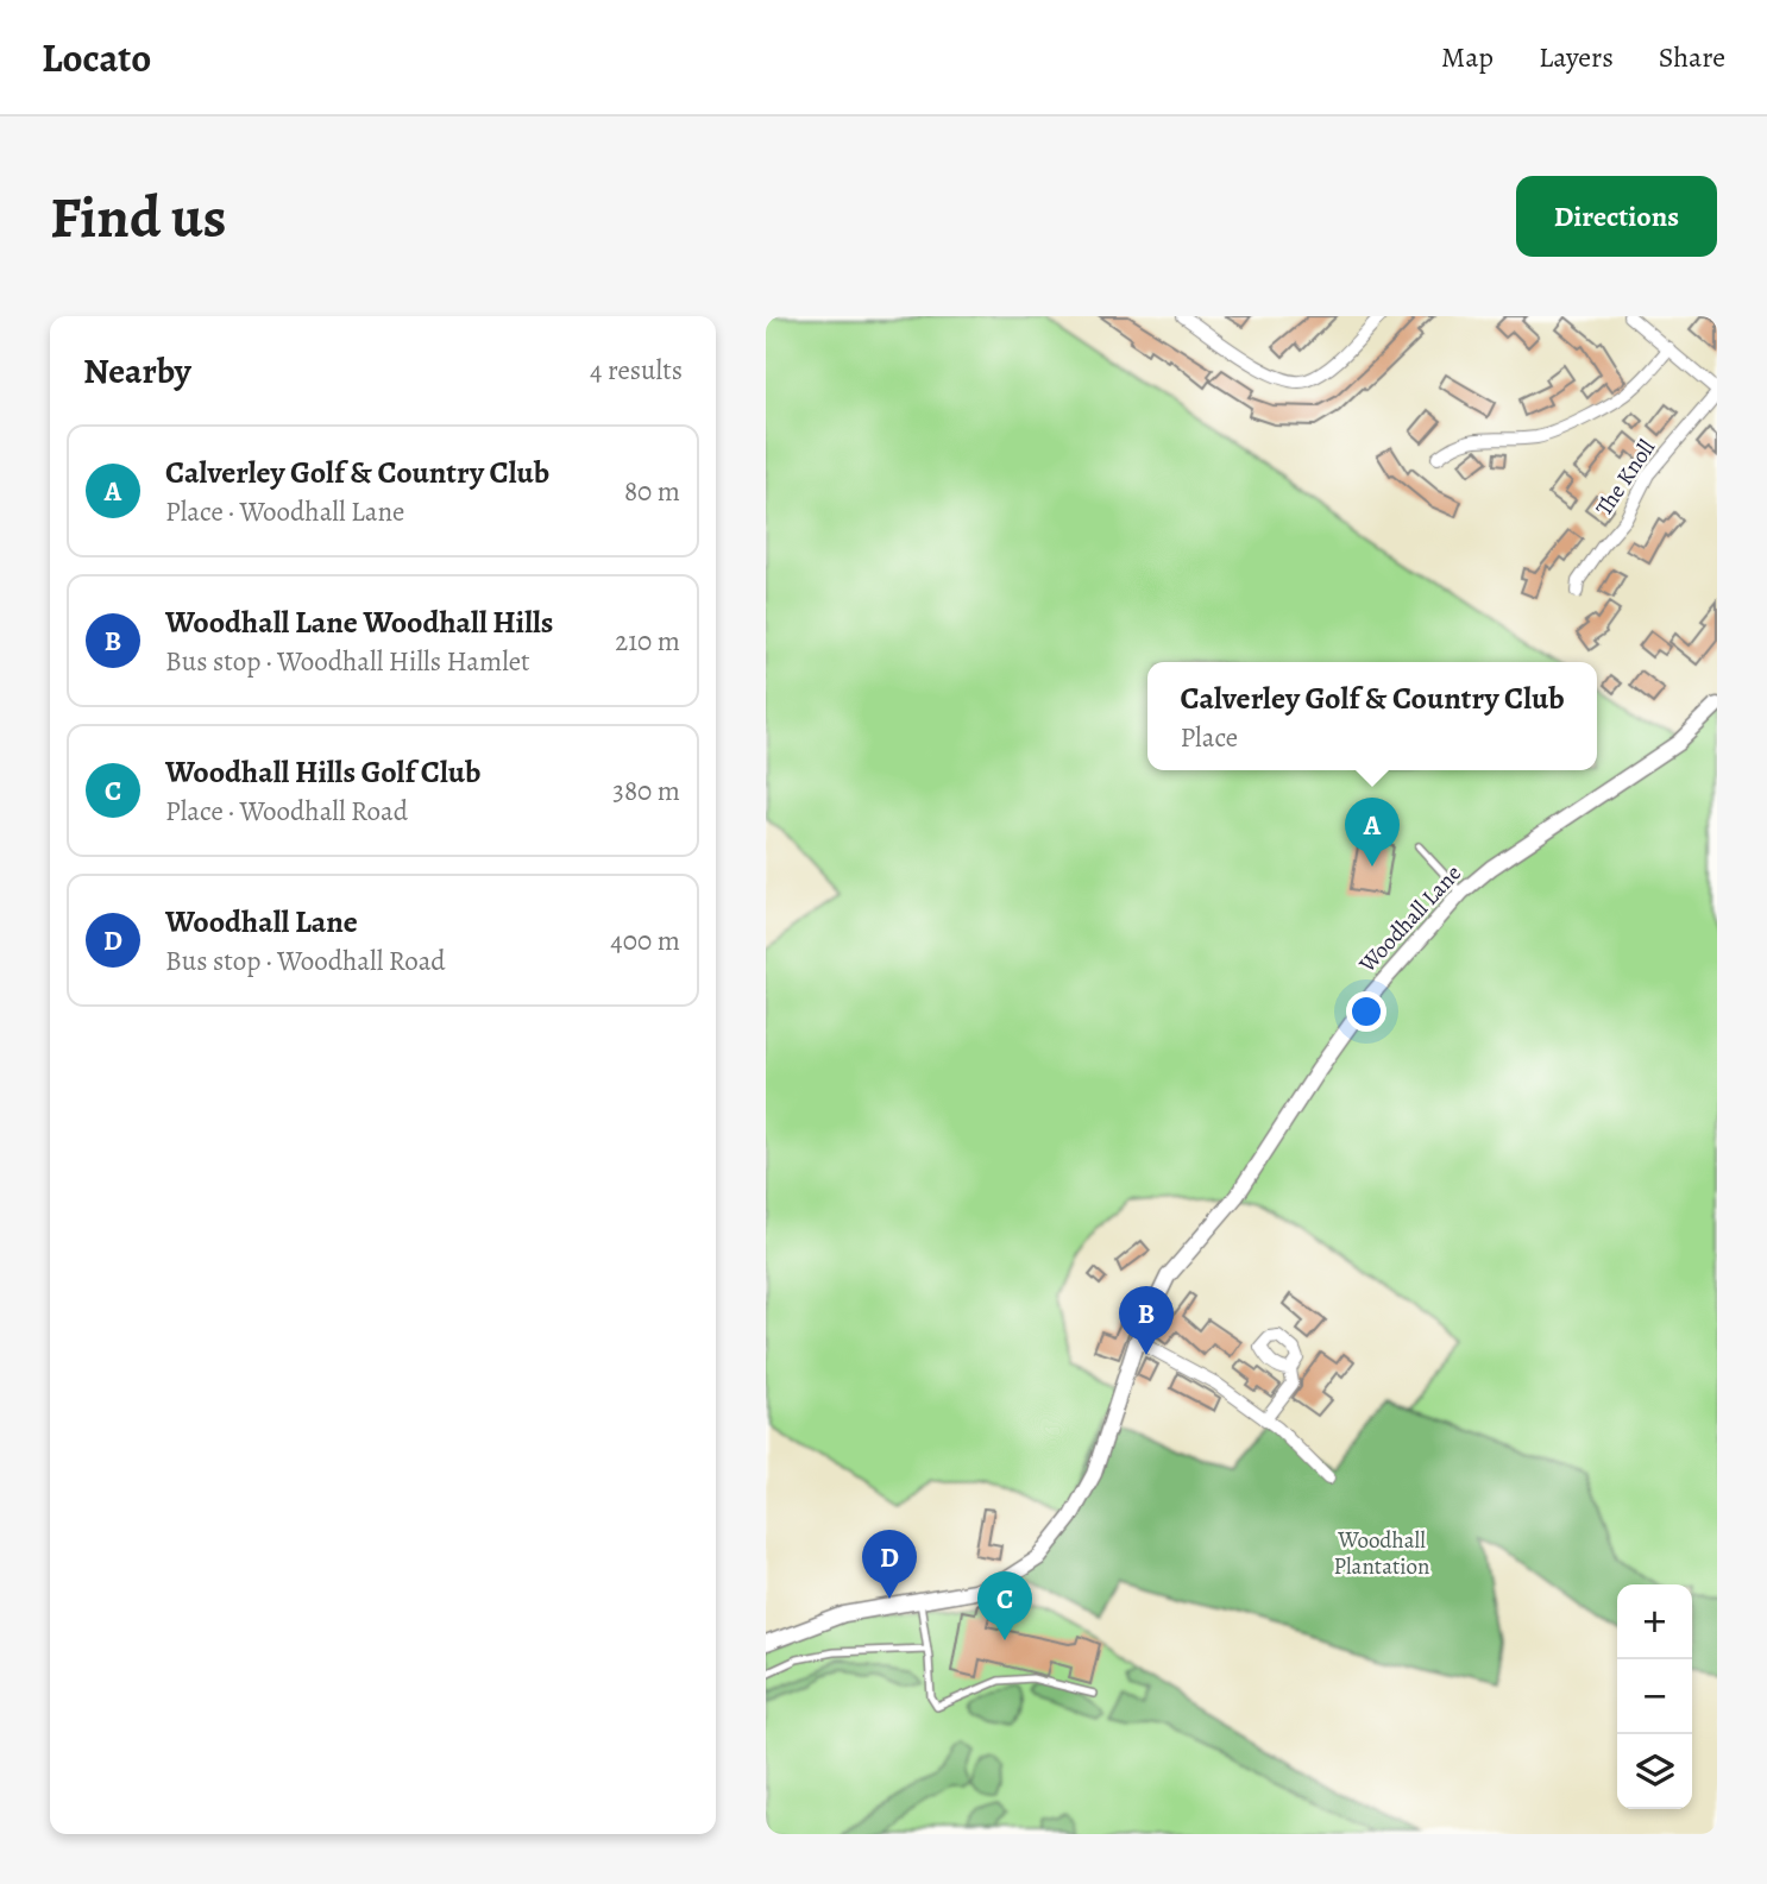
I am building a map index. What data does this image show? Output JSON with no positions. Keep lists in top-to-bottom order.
{
  "streets": {
    "street": ["The Knoll", "Woodhall Lane"]
  },
  "parks": ["Woodhall Plantation"],
  "page": {
    "header": "Locato",
    "nav": ["Map", "Layers", "Share"],
    "buttons": "Directions",
    "title": "Find us",
    "heading": ["Nearby", "4 results"],
    "list": [
      {
        "mark": "A",
        "name": "Calverley Golf & Country Club",
        "note": "Place · Woodhall Lane",
        "value": "80 m"
      },
      {
        "mark": "B",
        "name": "Woodhall Lane Woodhall Hills",
        "note": "Bus stop · Woodhall Hills Hamlet",
        "value": "210 m"
      },
      {
        "mark": "C",
        "name": "Woodhall Hills Golf Club",
        "note": "Place · Woodhall Road",
        "value": "380 m"
      },
      {
        "mark": "D",
        "name": "Woodhall Lane",
        "note": "Bus stop · Woodhall Road",
        "value": "400 m"
      }
    ],
    "popup": ["Calverley Golf & Country Club", "Place"],
    "pins": [
      "A",
      "B",
      "D",
      "C"
    ],
    "map_buttons": ["+", "−"]
  }
}
